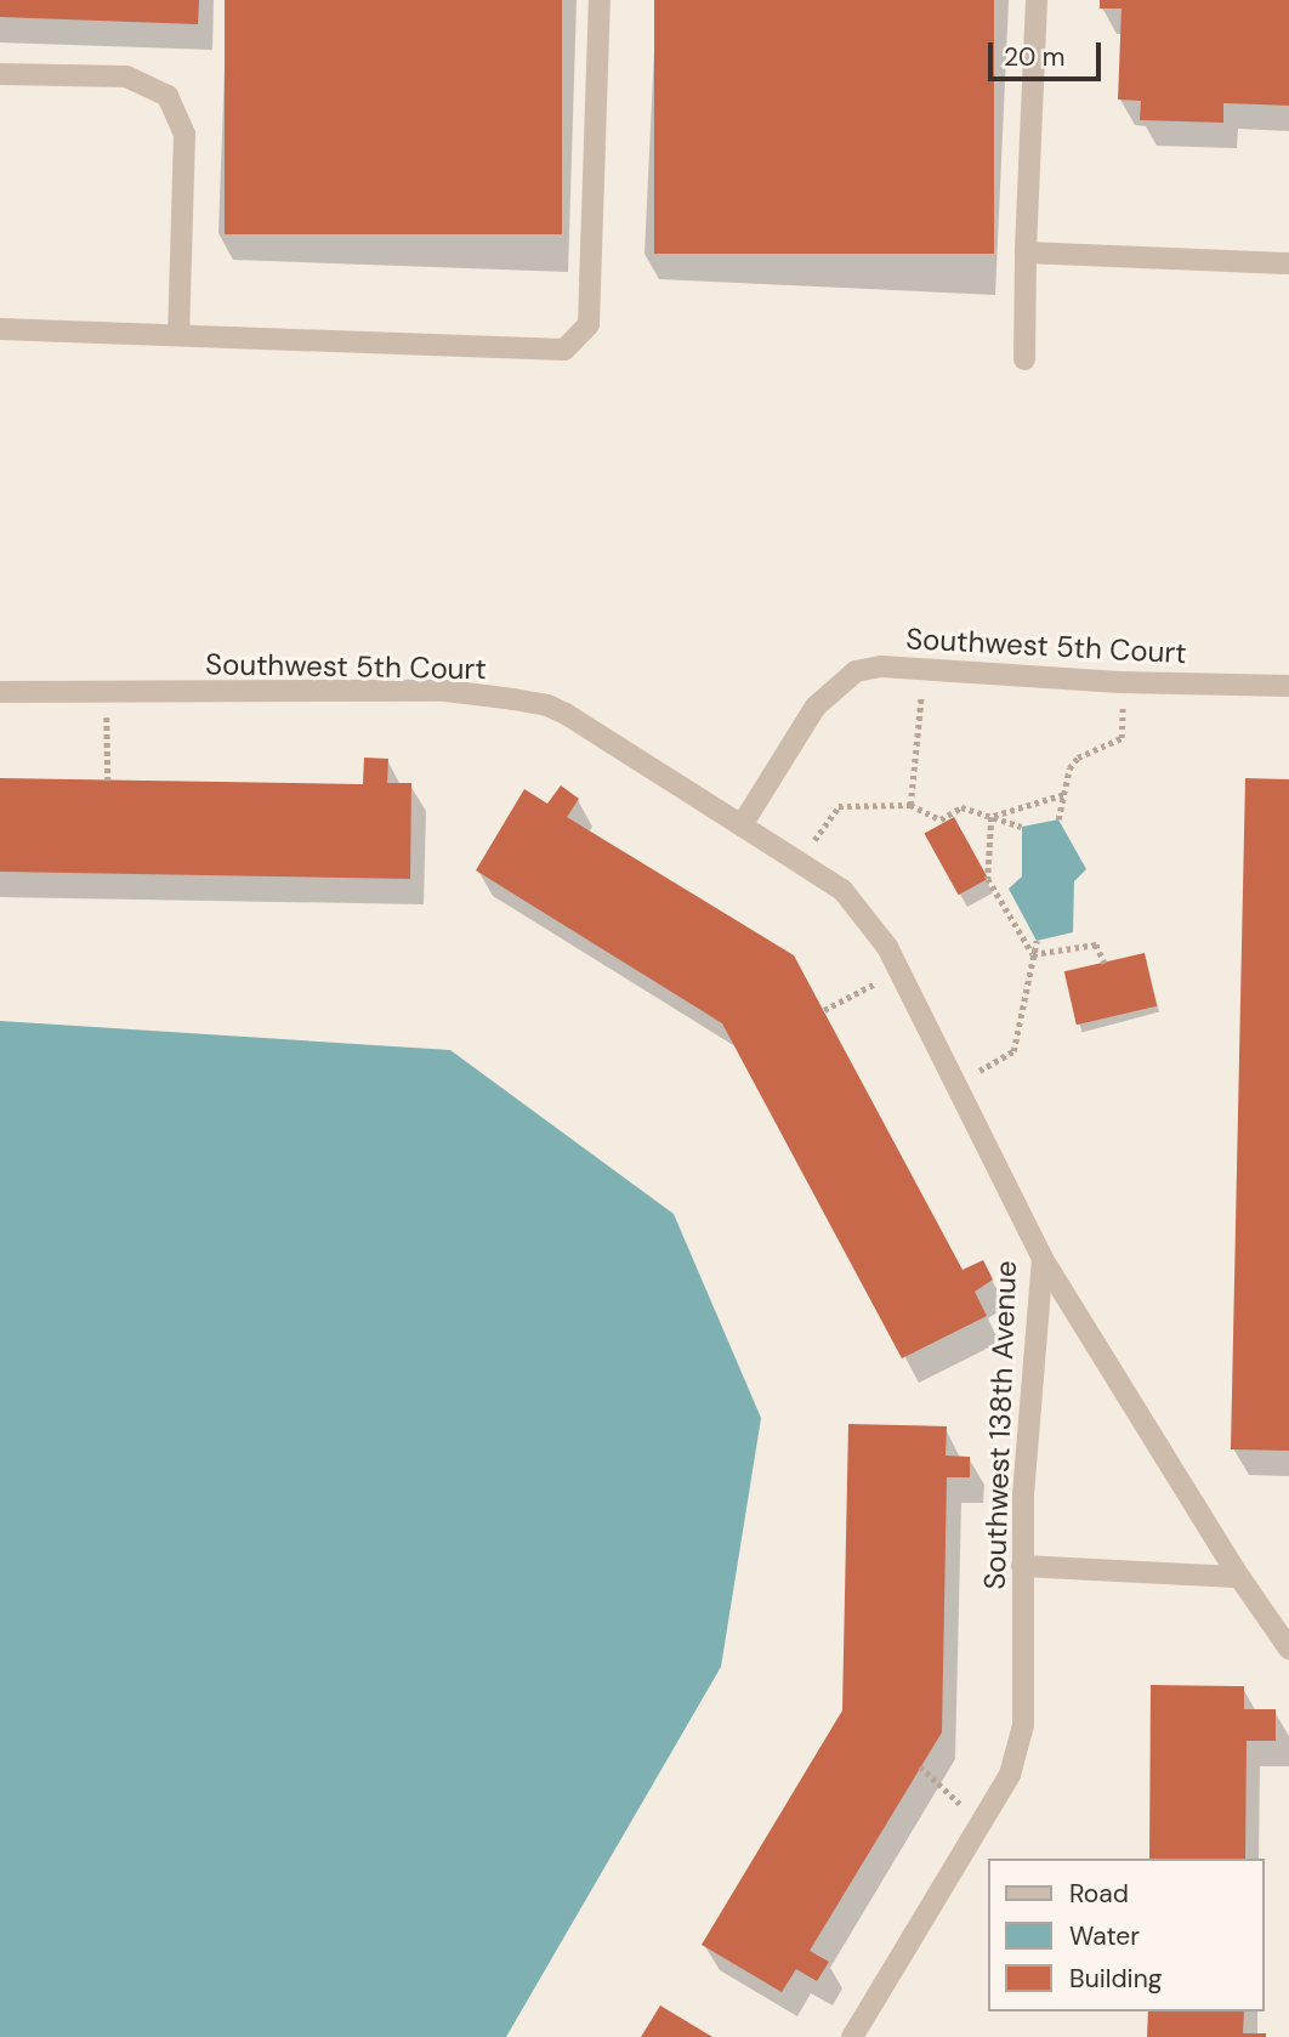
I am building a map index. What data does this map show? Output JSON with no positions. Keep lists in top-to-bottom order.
{
  "streets": {
    "street": ["Southwest 5th Court", "Southwest 138th Avenue"]
  },
  "crossings": [
    ["Southwest 5th Court", "Southwest 138th Avenue"]
  ],
  "legend": ["Road", "Water", "Building"],
  "scale_bar": "20 m"
}
